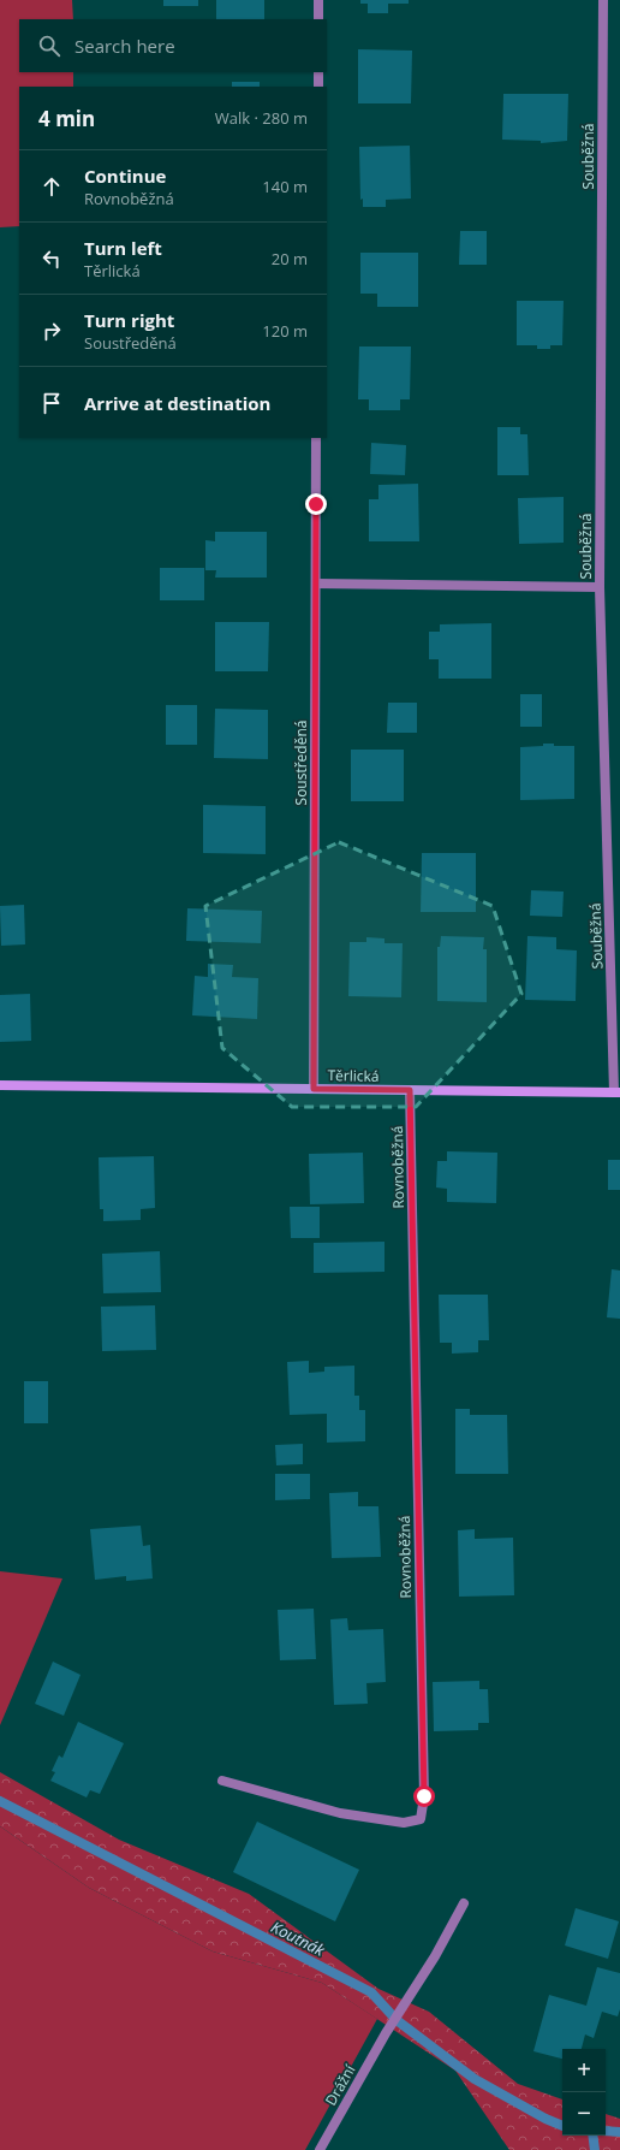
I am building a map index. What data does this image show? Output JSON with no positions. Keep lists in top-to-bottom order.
{
  "streets": {
    "main road": ["Těrlická"],
    "street": [
      "Souběžná",
      "Soustředěná",
      "Rovnoběžná",
      "Drážní"
    ]
  },
  "crossings": [
    ["Souběžná", "Těrlická"],
    ["Soustředěná", "Těrlická"],
    ["Těrlická", "Rovnoběžná"]
  ],
  "water": ["Koutnák"],
  "page": {
    "search": "Search here",
    "heading": ["4 min", "Walk · 280 m"],
    "list": [
      ["Continue", "Rovnoběžná", "140 m"],
      ["Turn left", "Těrlická", "20 m"],
      ["Turn right", "Soustředěná", "120 m"],
      "Arrive at destination"
    ],
    "map_buttons": ["+", "−"]
  }
}
